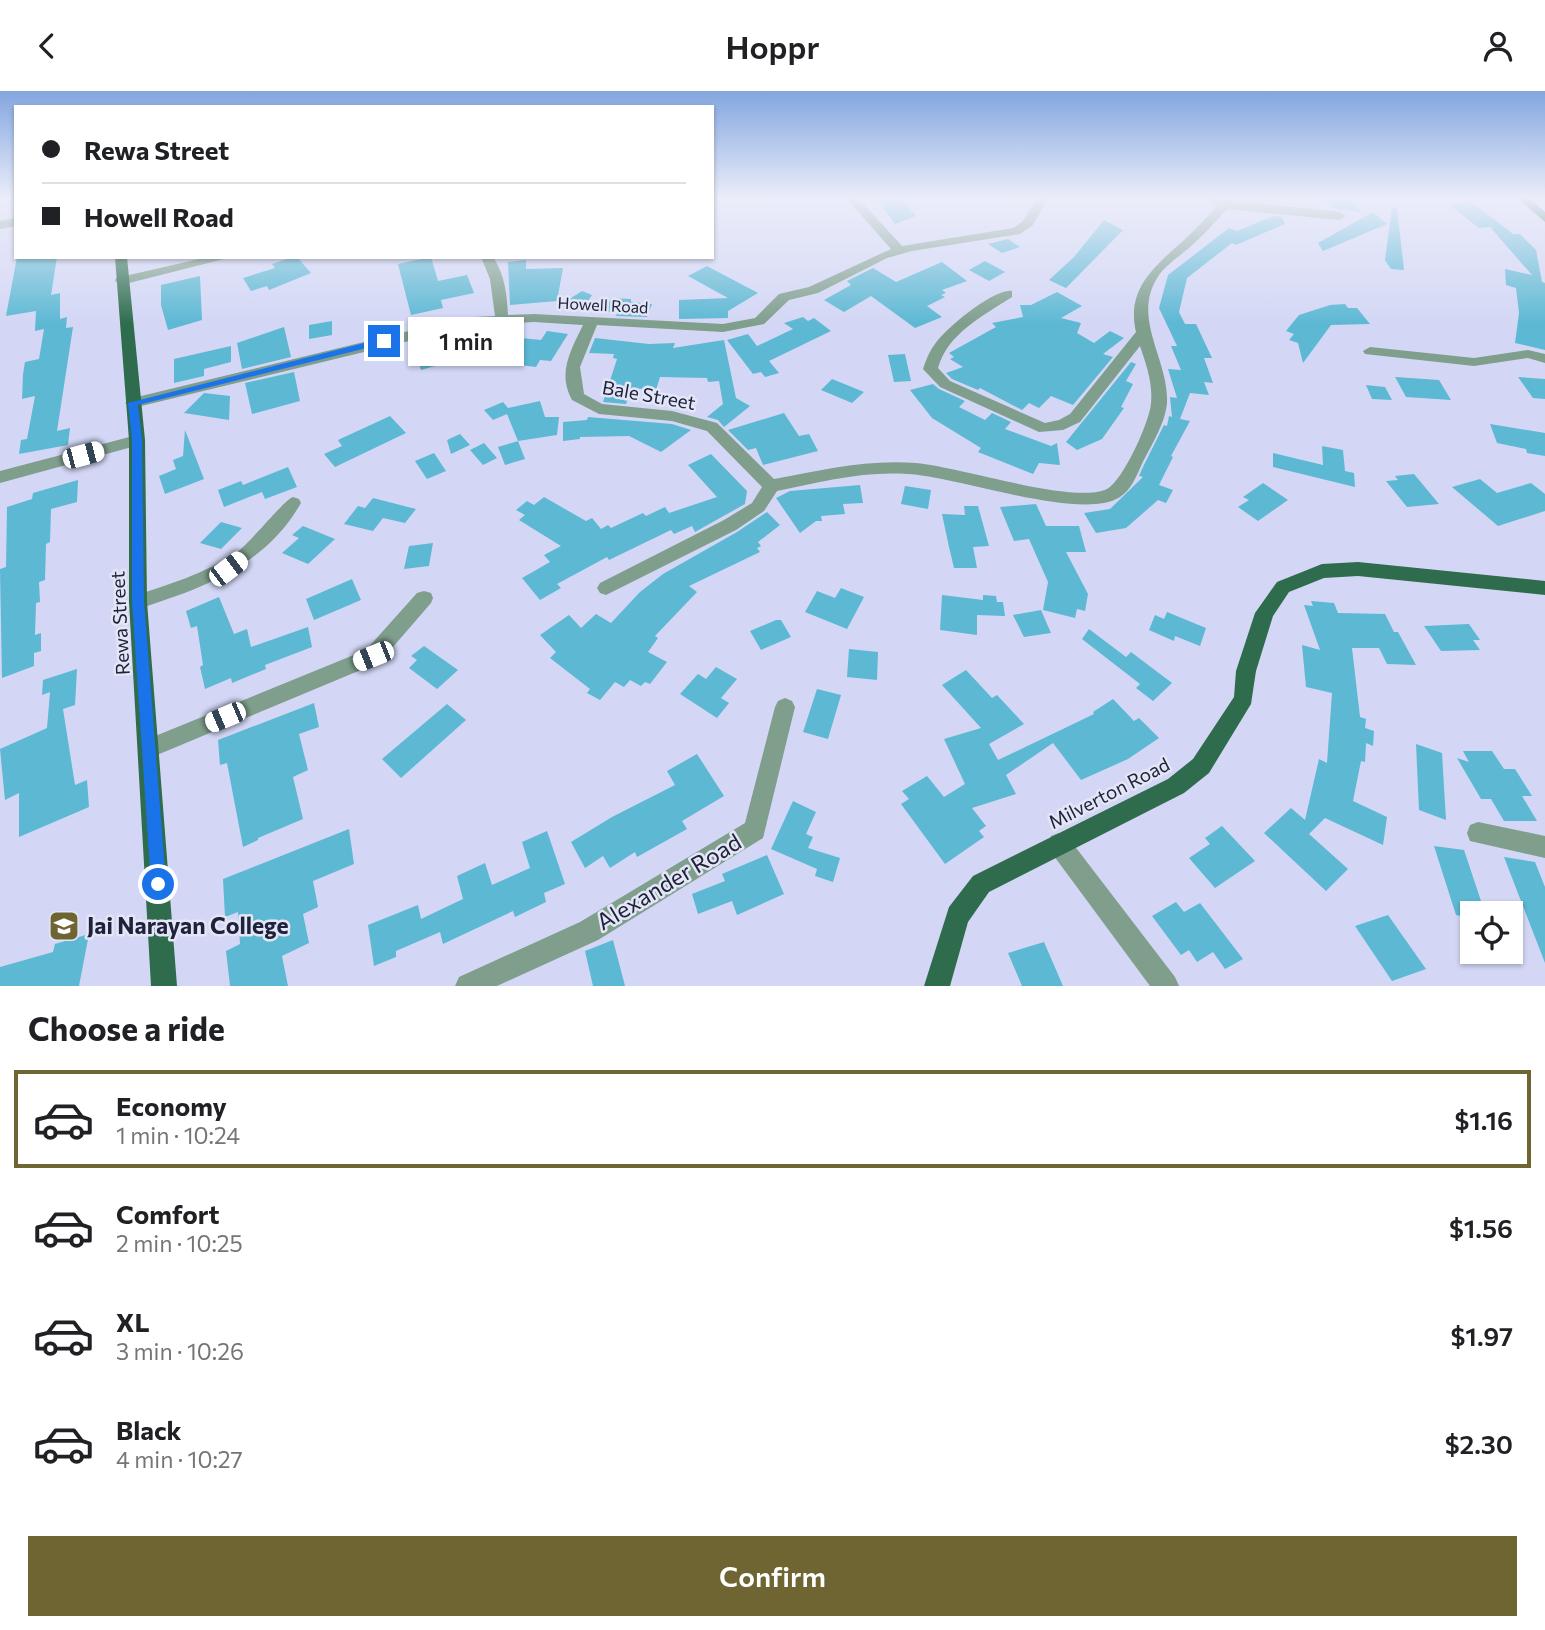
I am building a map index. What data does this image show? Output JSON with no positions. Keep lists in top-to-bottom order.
{
  "streets": {
    "main road": ["Rewa Street", "Milverton Road"],
    "street": ["Howell Road", "Bale Street", "Alexander Road"]
  },
  "crossings": [
    ["Howell Road", "Bale Street"],
    ["Howell Road", "Rewa Street"]
  ],
  "places": {
    "school or university": ["Jai Narayan College"]
  },
  "page": {
    "header": "Hoppr",
    "banner": ["Rewa Street", "Howell Road"],
    "bubble": "1 min",
    "heading": "Choose a ride",
    "list": [
      {
        "name": "Economy",
        "note": "1 min · 10:24",
        "value": "$1.16"
      },
      {
        "name": "Comfort",
        "note": "2 min · 10:25",
        "value": "$1.56"
      },
      {
        "name": "XL",
        "note": "3 min · 10:26",
        "value": "$1.97"
      },
      {
        "name": "Black",
        "note": "4 min · 10:27",
        "value": "$2.30"
      }
    ],
    "buttons": "Confirm"
  }
}
